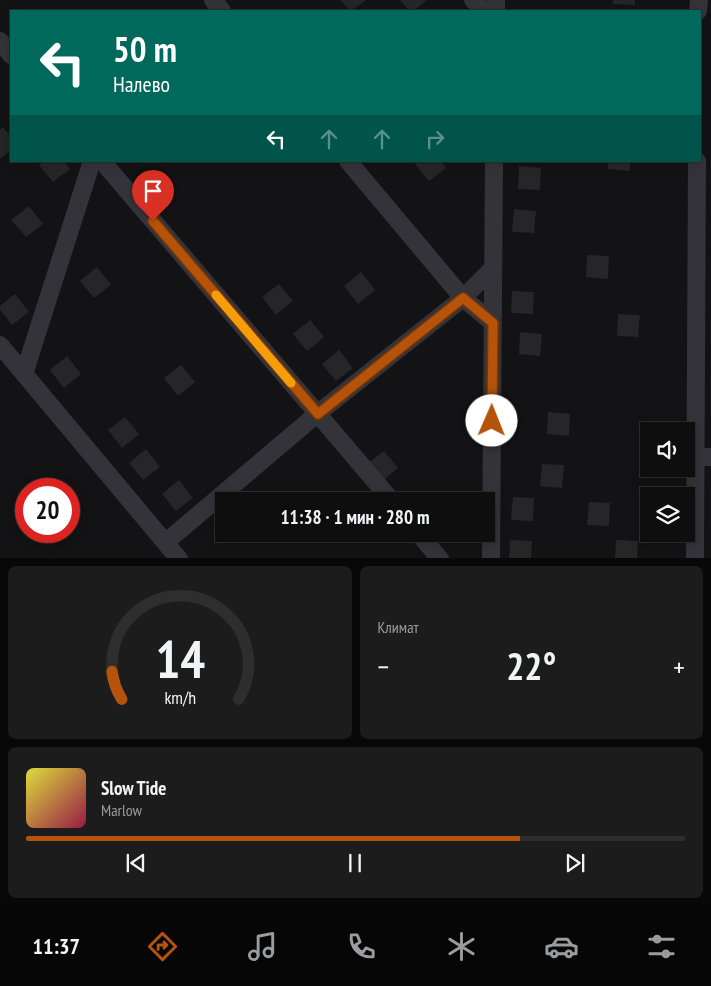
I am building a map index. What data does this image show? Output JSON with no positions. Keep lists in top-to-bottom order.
{
  "page": {
    "turn": ["50 m", "Налево"],
    "limit": "20",
    "trip": "11:38 · 1 мин · 280 m",
    "tile": "Климат",
    "heat": ["−", "22°", "+"],
    "song": ["Slow Tide", "Marlow"],
    "tabs": "11:37",
    "gauge": ["14", "km/h"]
  }
}
